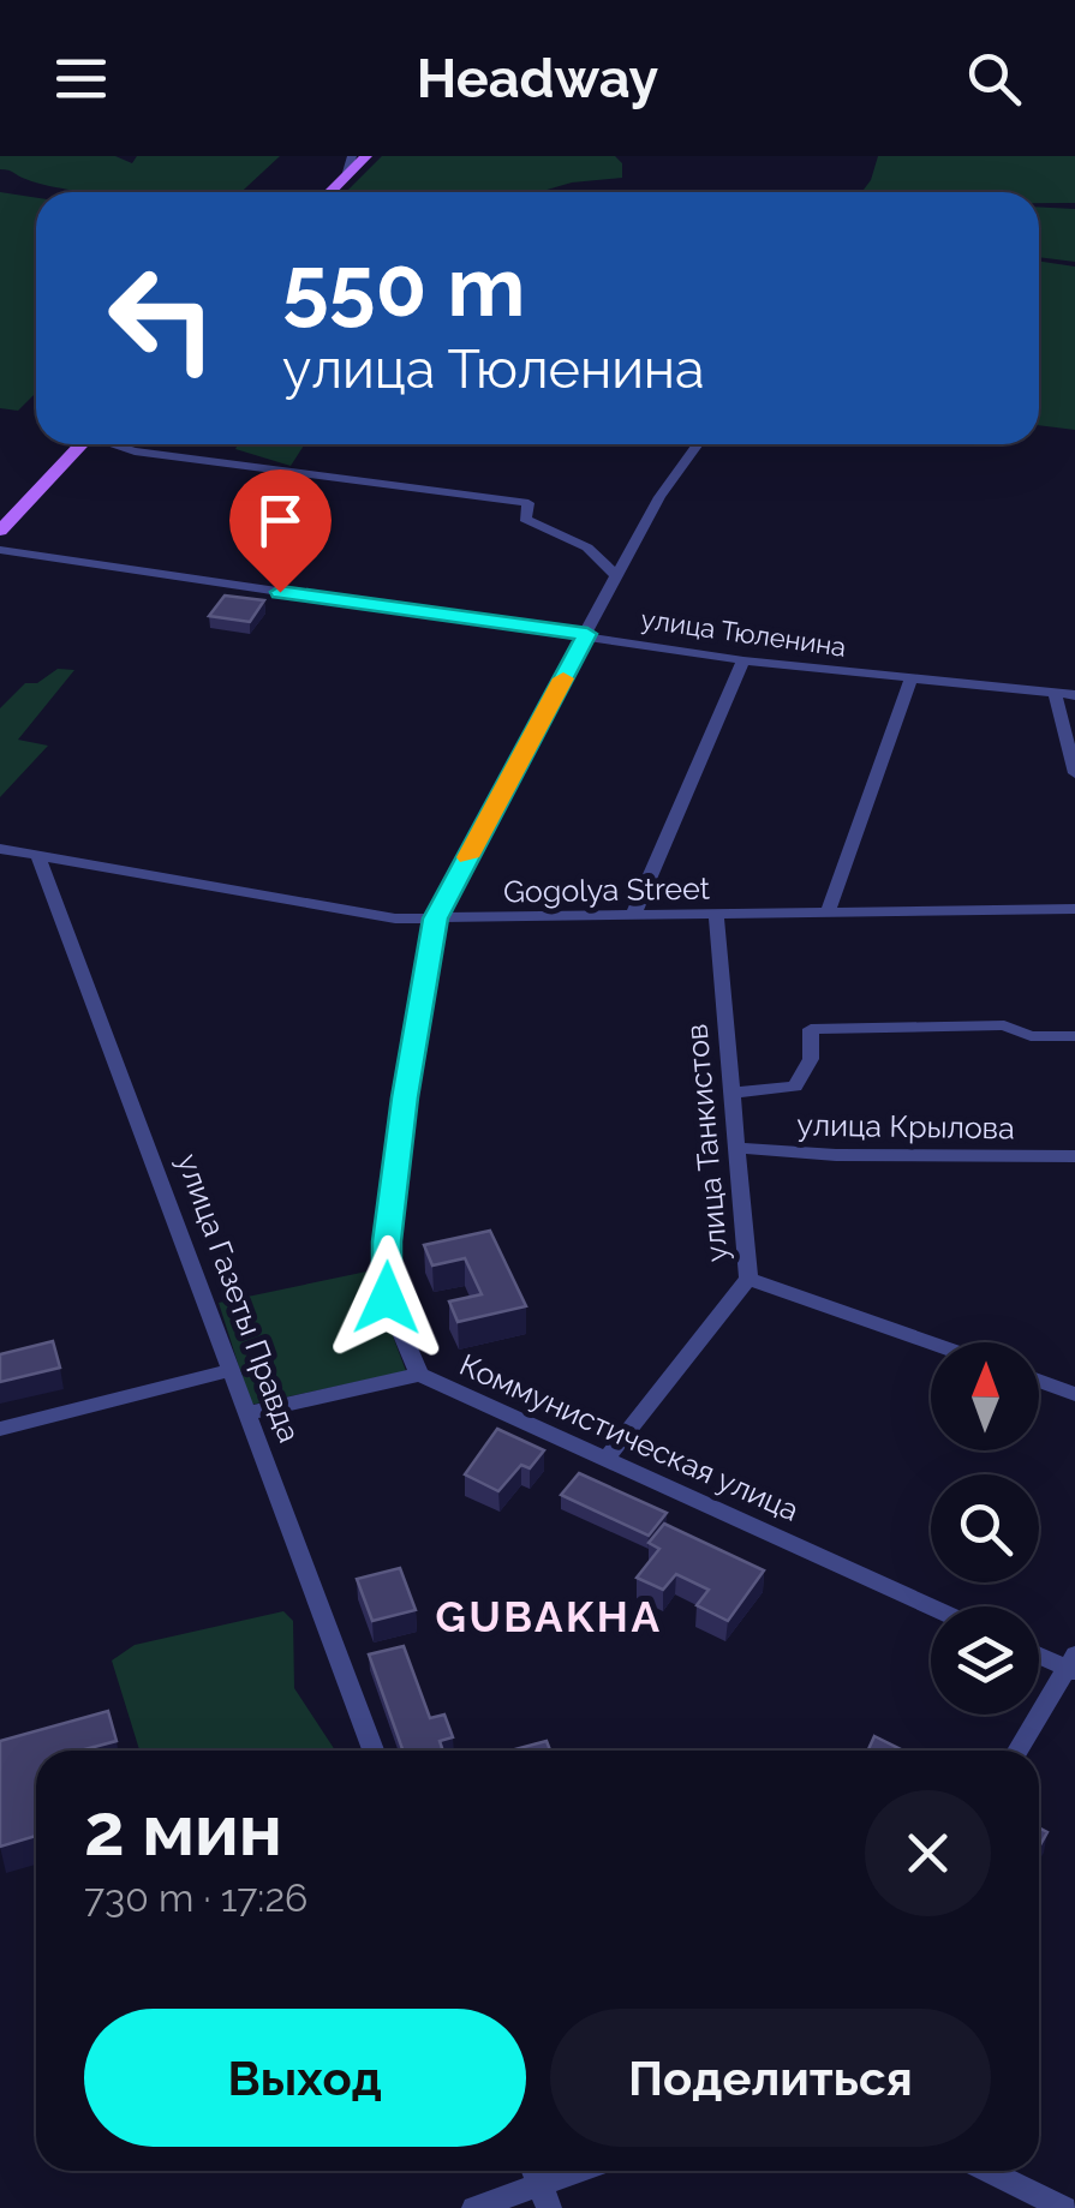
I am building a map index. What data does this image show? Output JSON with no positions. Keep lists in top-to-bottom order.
{
  "streets": {
    "street": [
      "улица Тюленина",
      "Gogolya Street",
      "улица Крылова",
      "улица Танкистов",
      "улица Газеты Правда",
      "Коммунистическая улица"
    ]
  },
  "crossings": [
    ["Gogolya Street", "улица Танкистов"],
    ["Gogolya Street", "улица Газеты Правда"],
    ["улица Крылова", "улица Танкистов"],
    ["улица Танкистов", "Коммунистическая улица"],
    ["улица Газеты Правда", "Коммунистическая улица"]
  ],
  "districts": ["GUBAKHA"],
  "north": "top",
  "page": {
    "header": "Headway",
    "turn": ["550 m", "улица Тюленина"],
    "heading": ["2 мин", "730 m · 17:26"],
    "buttons": ["Выход", "Поделиться"]
  }
}
